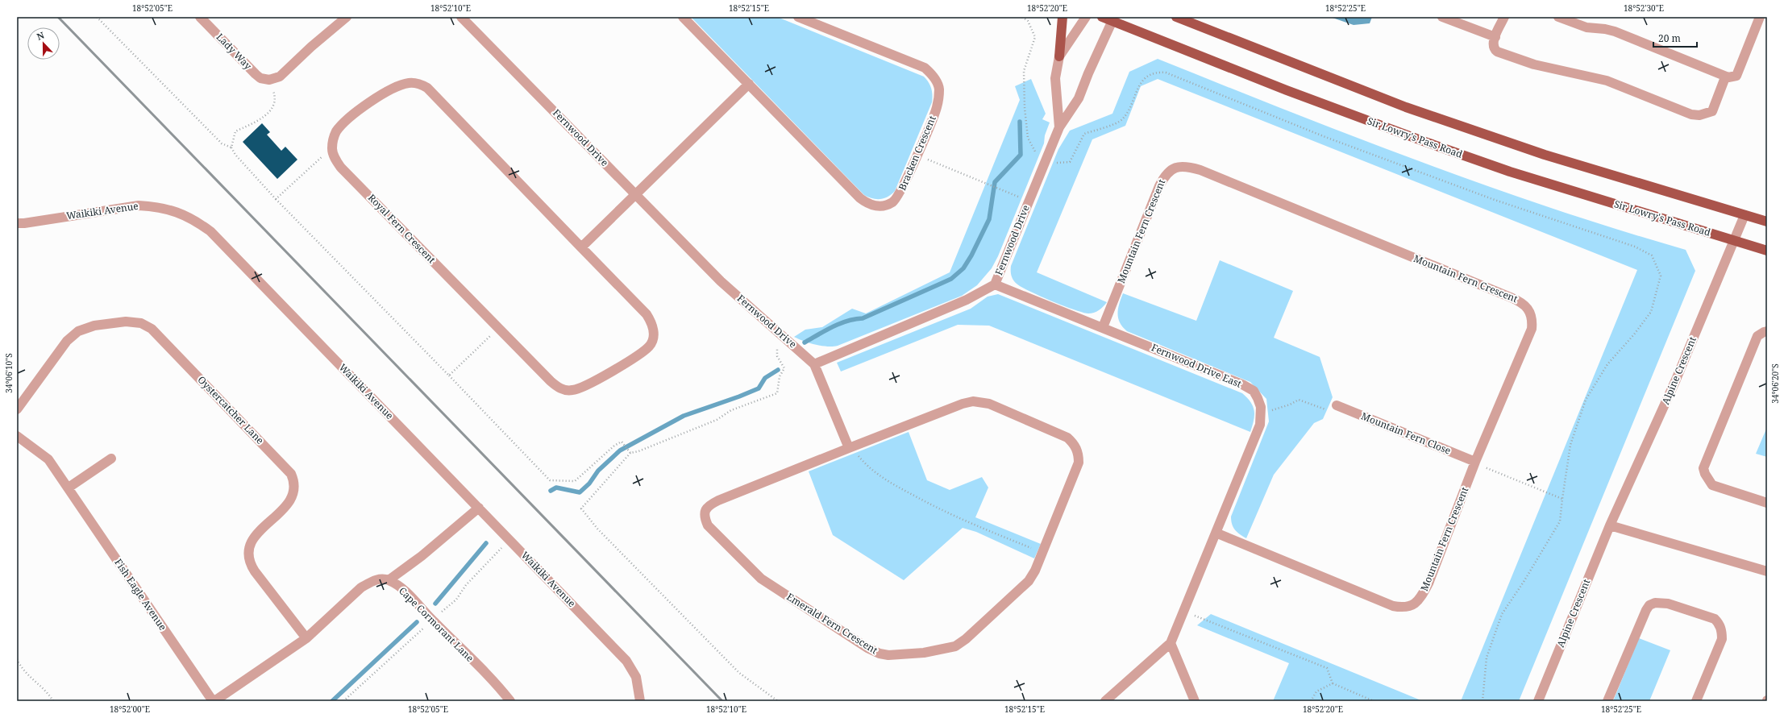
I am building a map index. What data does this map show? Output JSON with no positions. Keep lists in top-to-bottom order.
{
  "streets": {
    "main road": ["Sir Lowry's Pass Road"],
    "street": [
      "Lady Way",
      "Fernwood Drive",
      "Bracken Crescent",
      "Waikiki Avenue",
      "Royal Fern Crescent",
      "Mountain Fern Crescent",
      "Fernwood Drive East",
      "Alpine Crescent",
      "Oystercatcher Lane",
      "Mountain Fern Close",
      "Fish Eagle Avenue",
      "Emerald Fern Crescent",
      "Cape Cormorant Lane"
    ]
  },
  "crossings": [
    ["Fernwood Drive", "Sir Lowry's Pass Road"],
    ["Fernwood Drive", "Fernwood Drive East"],
    ["Sir Lowry's Pass Road", "Alpine Crescent"],
    ["Mountain Fern Crescent", "Fernwood Drive East"],
    ["Mountain Fern Crescent", "Mountain Fern Close"]
  ],
  "scale_bar": "20 m",
  "north": "top",
  "coordinates": [
    "18°52'05\"E",
    "18°52'10\"E",
    "18°52'15\"E",
    "18°52'20\"E",
    "18°52'25\"E",
    "18°52'30\"E",
    "34°06'10\"S",
    "34°06'20\"S",
    "18°52'00\"E"
  ]
}
